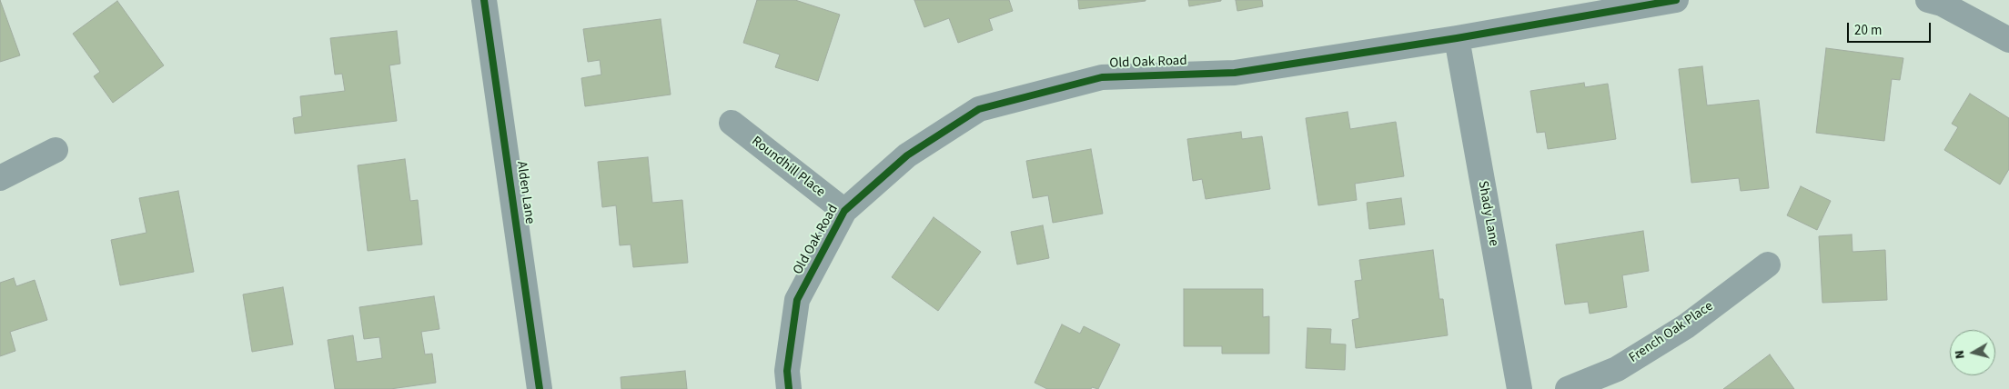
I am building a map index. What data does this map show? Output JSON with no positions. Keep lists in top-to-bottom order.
{
  "streets": {
    "street": [
      "Old Oak Road",
      "Roundhill Place",
      "Alden Lane",
      "Shady Lane",
      "French Oak Place"
    ]
  },
  "crossings": [
    ["Old Oak Road", "Roundhill Place"],
    ["Old Oak Road", "Shady Lane"]
  ],
  "scale_bar": "20 m",
  "north": "left"
}
